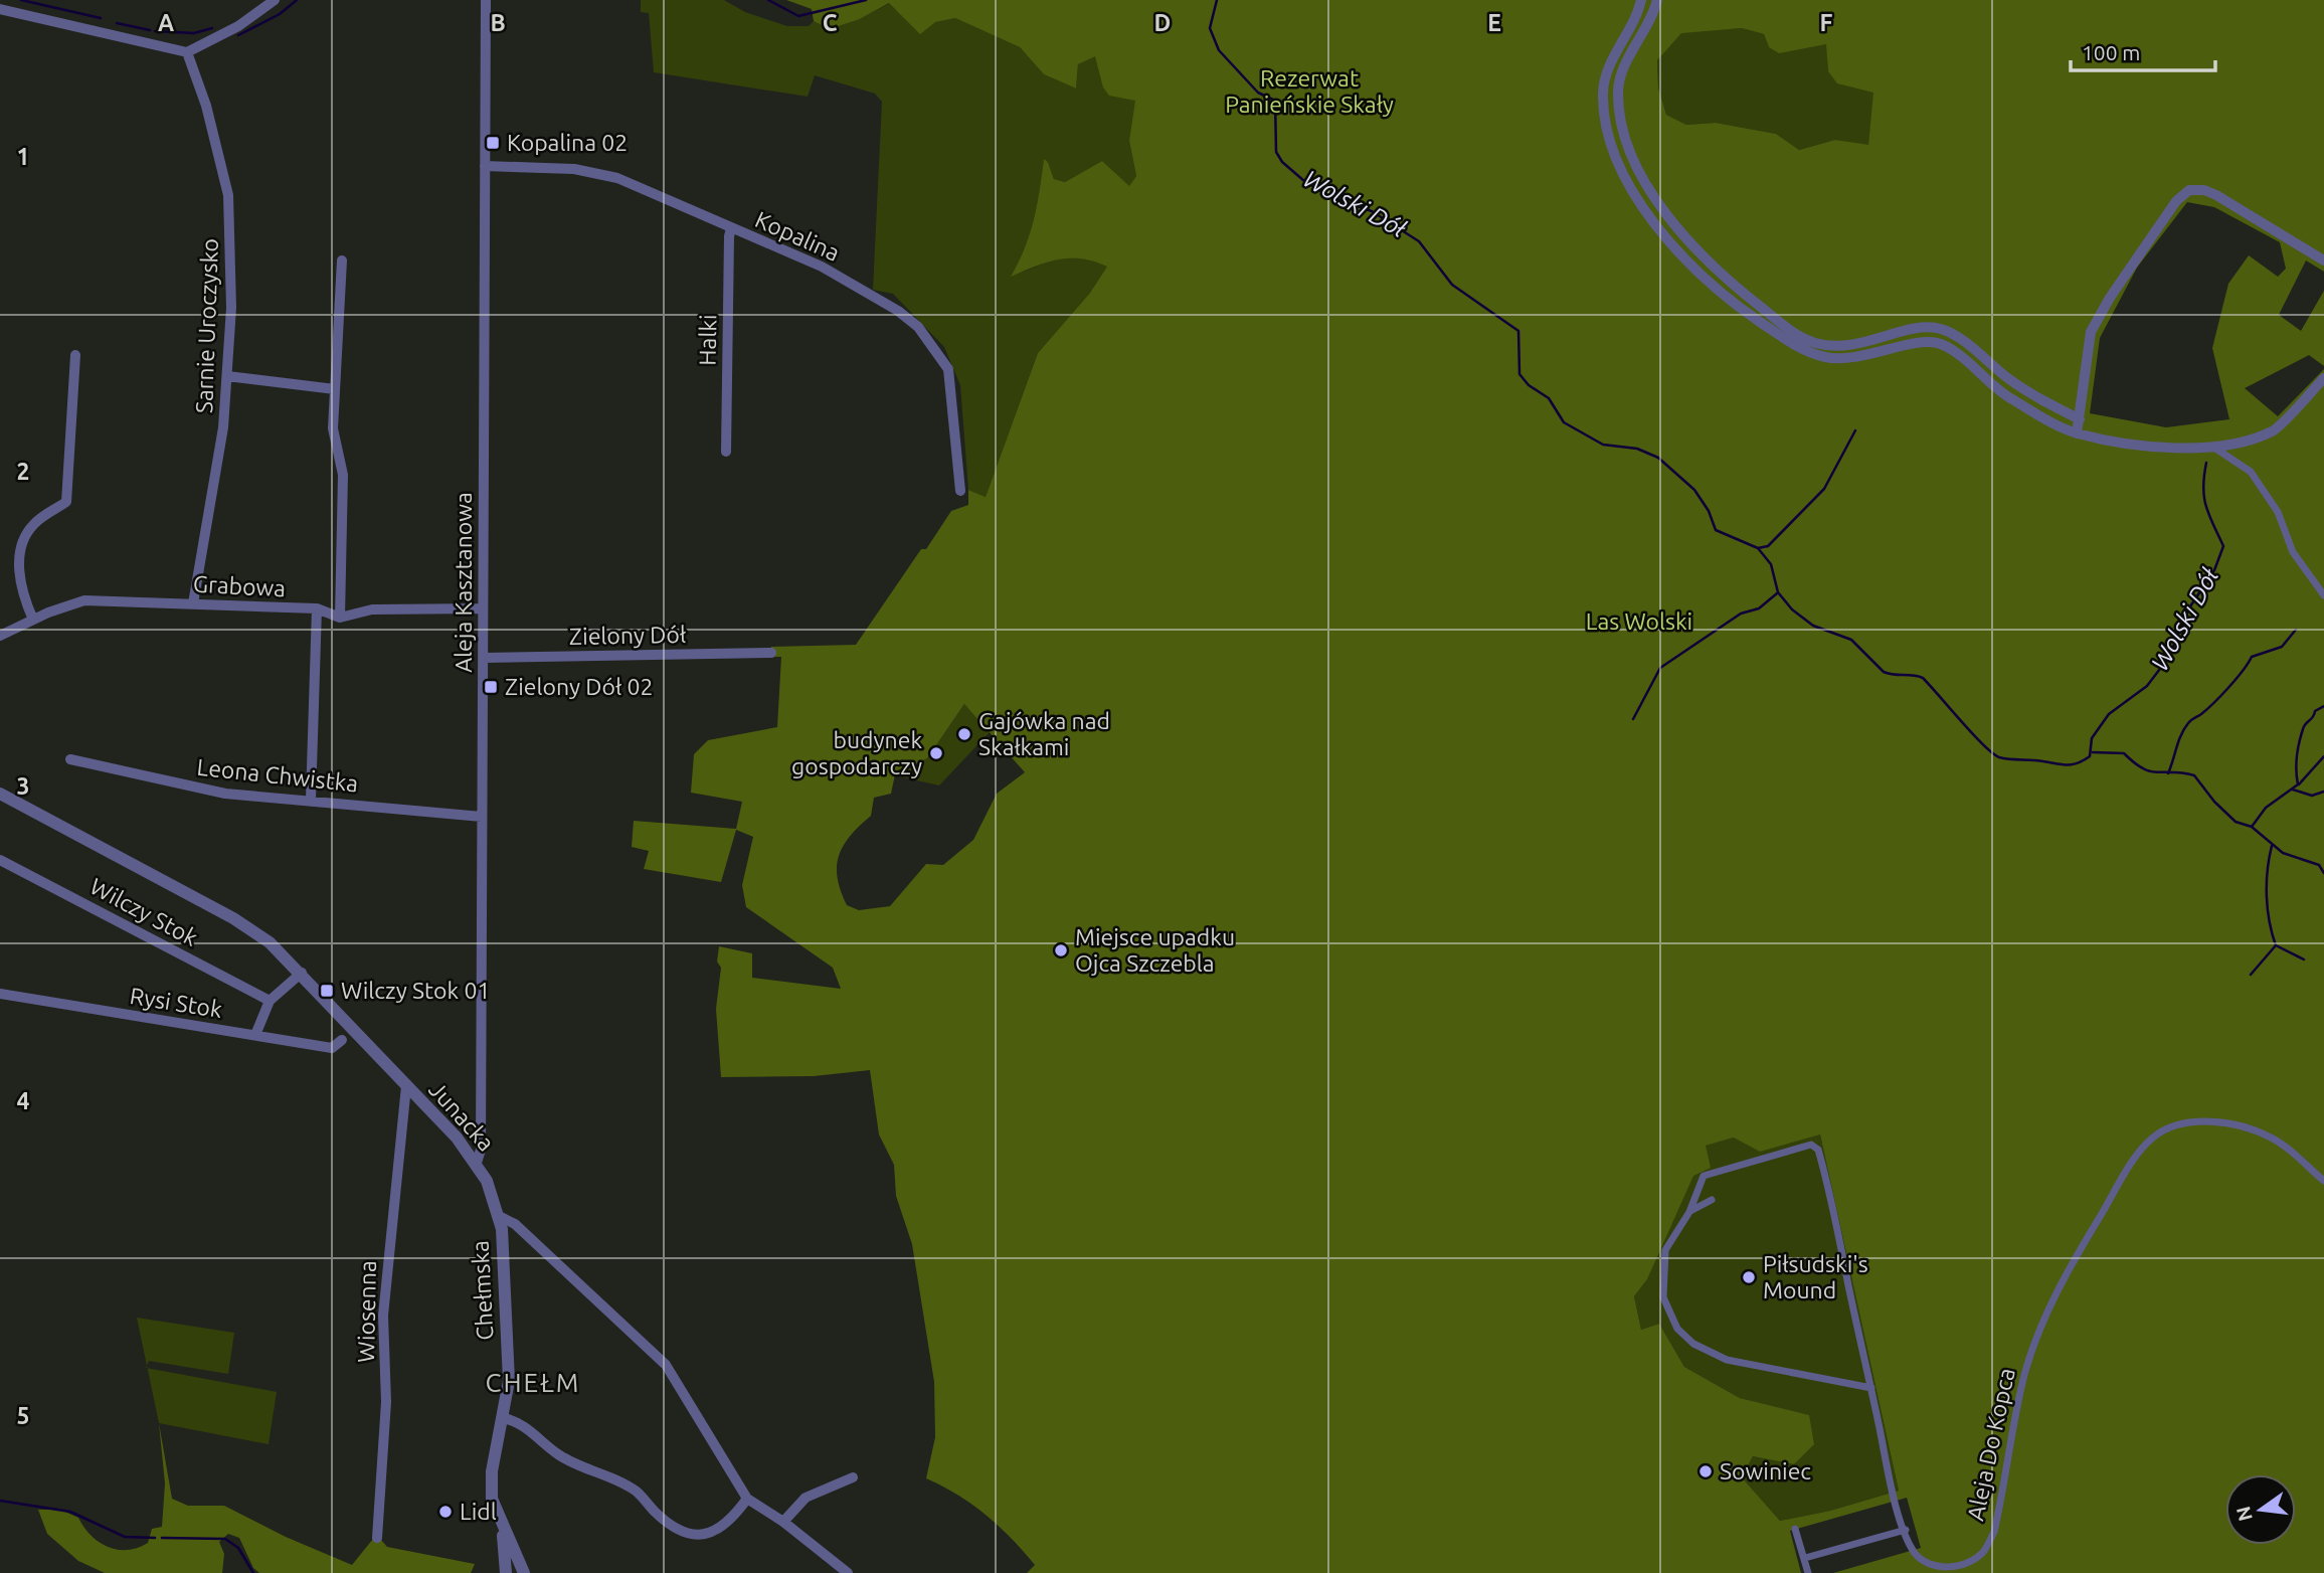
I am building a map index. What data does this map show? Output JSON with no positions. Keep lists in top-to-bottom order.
{
  "streets": {
    "street": [
      "Kopalina",
      "Sarnie Uroczysko",
      "Halki",
      "Aleja Kasztanowa",
      "Grabowa",
      "Zielony Dół",
      "Leona Chwistka",
      "Wilczy Stok",
      "Rysi Stok",
      "Junacka",
      "Chełmska",
      "Wiosenna",
      "Aleja Do Kopca"
    ]
  },
  "crossings": [
    ["Kopalina", "Halki"],
    ["Kopalina", "Aleja Kasztanowa"],
    ["Sarnie Uroczysko", "Grabowa"],
    ["Aleja Kasztanowa", "Zielony Dół"],
    ["Aleja Kasztanowa", "Leona Chwistka"],
    ["Aleja Kasztanowa", "Junacka"],
    ["Junacka", "Chełmska"],
    ["Junacka", "Wiosenna"]
  ],
  "districts": ["CHEŁM"],
  "water": ["Wolski Dół"],
  "parks": ["Rezerwat Panieńskie Skały", "Las Wolski"],
  "places": {
    "transit": ["Kopalina 02", "Zielony Dół 02", "Wilczy Stok 01"],
    "other": [
      "Gajówka nad Skałkami",
      "budynek gospodarczy",
      "Miejsce upadku Ojca Szczebla",
      "Piłsudski's Mound",
      "Sowiniec",
      "Lidl"
    ]
  },
  "scale_bar": "100 m",
  "north": "left",
  "grid": {
    "columns": [
      "A",
      "B",
      "C",
      "D",
      "E",
      "F"
    ],
    "rows": [
      "1",
      "2",
      "3",
      "4",
      "5"
    ]
  }
}
